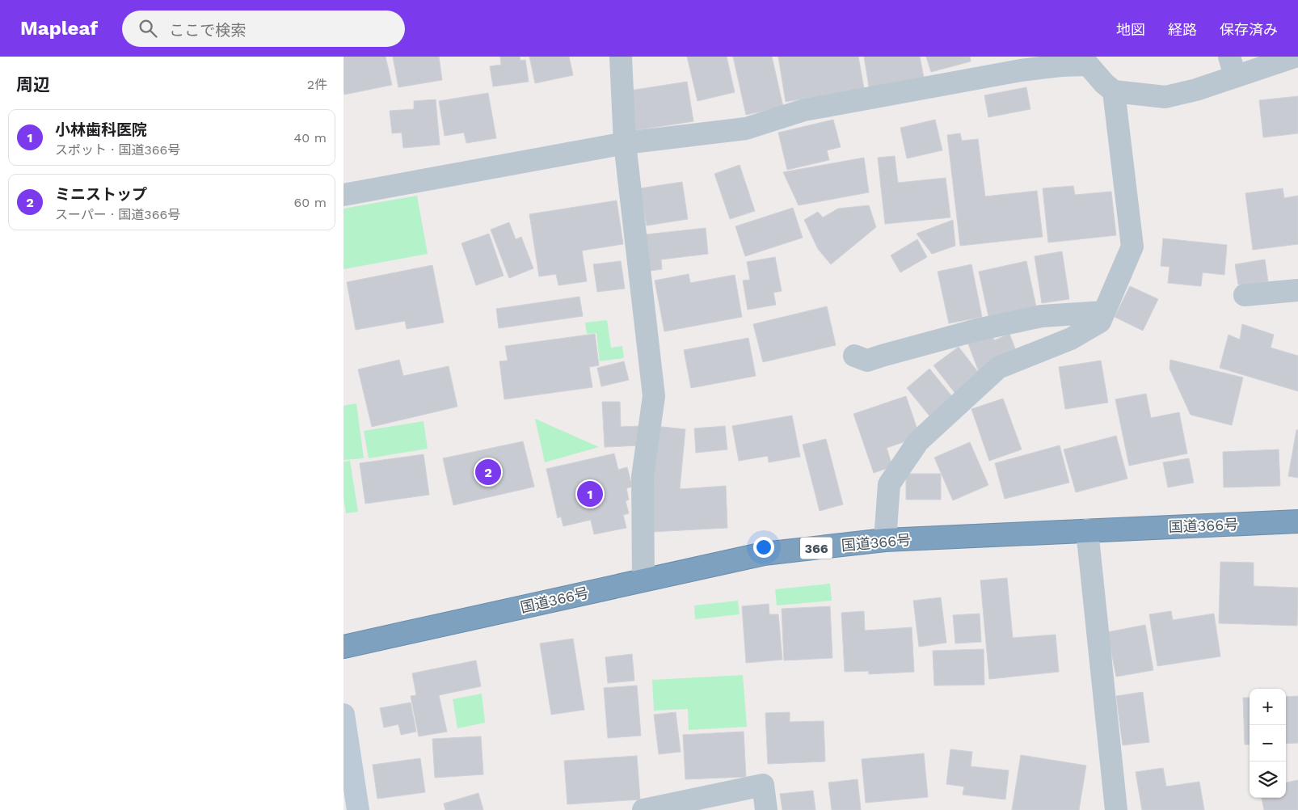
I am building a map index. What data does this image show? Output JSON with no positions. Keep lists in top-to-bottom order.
{
  "streets": {
    "highway": ["国道366号", "366"]
  },
  "page": {
    "header": "Mapleaf",
    "search": "ここで検索",
    "nav": ["地図", "経路", "保存済み"],
    "heading": ["周辺", "2件"],
    "list": [
      {
        "mark": "1",
        "name": "小林歯科医院",
        "note": "スポット · 国道366号",
        "value": "40 m"
      },
      {
        "mark": "2",
        "name": "ミニストップ",
        "note": "スーパー · 国道366号",
        "value": "60 m"
      }
    ],
    "pins": ["2", "1"],
    "map_buttons": ["+", "−"]
  }
}
